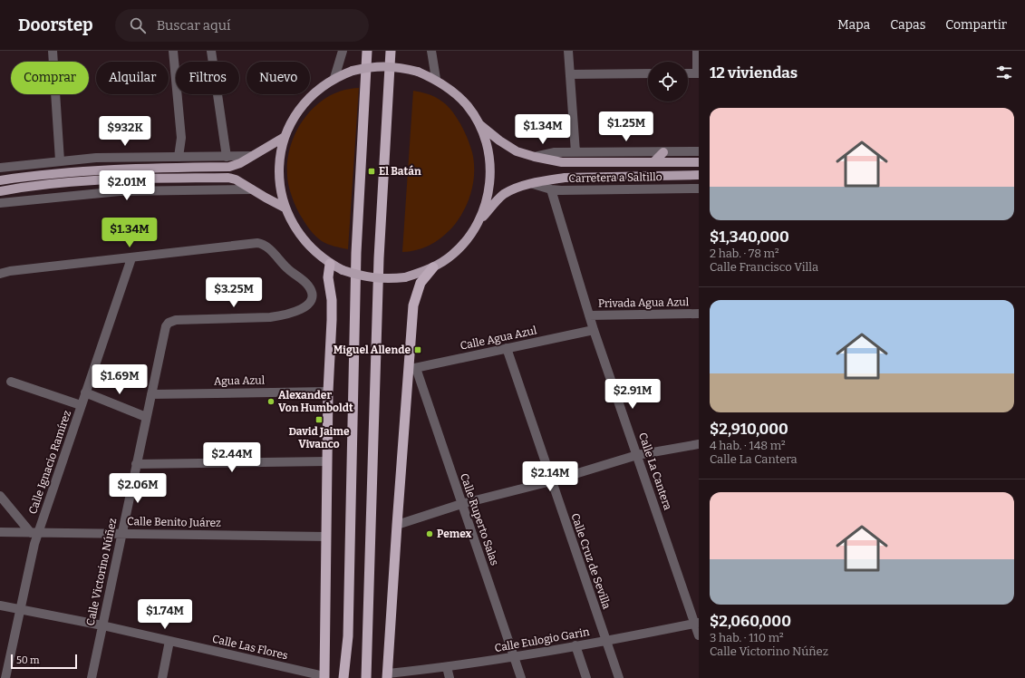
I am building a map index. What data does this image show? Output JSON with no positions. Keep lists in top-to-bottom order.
{
  "streets": {
    "main road": ["Carretera a Saltillo"],
    "street": [
      "Privada Agua Azul",
      "Calle Agua Azul",
      "Agua Azul",
      "Calle Ignacio Ramírez",
      "Calle La Cantera",
      "Calle Ruperto Salas",
      "Calle Benito Juárez",
      "Calle Cruz de Sevilla",
      "Calle Victorino Núñez",
      "Calle Eulogio Garin",
      "Calle Las Flores"
    ]
  },
  "crossings": [
    ["Carretera a Saltillo", "Calle La Cantera"],
    ["Privada Agua Azul", "Calle La Cantera"],
    ["Calle Agua Azul", "Calle La Cantera"],
    ["Calle Agua Azul", "Calle Ruperto Salas"],
    ["Calle Agua Azul", "Calle Cruz de Sevilla"],
    ["Agua Azul", "Calle Victorino Núñez"],
    ["Calle Ignacio Ramírez", "Calle Benito Juárez"],
    ["Calle Ignacio Ramírez", "Calle Victorino Núñez"],
    ["Calle Ignacio Ramírez", "Calle Las Flores"],
    ["Calle La Cantera", "Calle Eulogio Garin"],
    ["Calle Ruperto Salas", "Calle Eulogio Garin"],
    ["Calle Benito Juárez", "Calle Victorino Núñez"],
    ["Calle Cruz de Sevilla", "Calle Eulogio Garin"],
    ["Calle Victorino Núñez", "Calle Las Flores"]
  ],
  "places": {
    "transit": ["El Batán", "Miguel Allende", "David Jaime Vivanco"],
    "other": ["Alexander Von Humboldt", "Pemex"]
  },
  "scale_bar": "50 m",
  "page": {
    "header": "Doorstep",
    "search": "Buscar aquí",
    "nav": ["Mapa", "Capas", "Compartir"],
    "heading": "12 viviendas",
    "chip": [
      "Comprar",
      "Alquilar",
      "Filtros",
      "Nuevo"
    ],
    "list": [
      {
        "name": "$1,340,000",
        "note": "2 hab. · 78 m² · Calle Francisco Villa"
      },
      {
        "name": "$2,910,000",
        "note": "4 hab. · 148 m² · Calle La Cantera"
      },
      {
        "name": "$2,060,000",
        "note": "3 hab. · 110 m² · Calle Victorino Núñez"
      }
    ],
    "price": [
      "$1.25M",
      "$1.34M",
      "$932K",
      "$2.01M",
      "$1.34M",
      "$3.25M",
      "$1.69M",
      "$2.91M",
      "$2.44M",
      "$2.14M",
      "$2.06M",
      "$1.74M"
    ],
    "scale": "50 m"
  }
}
